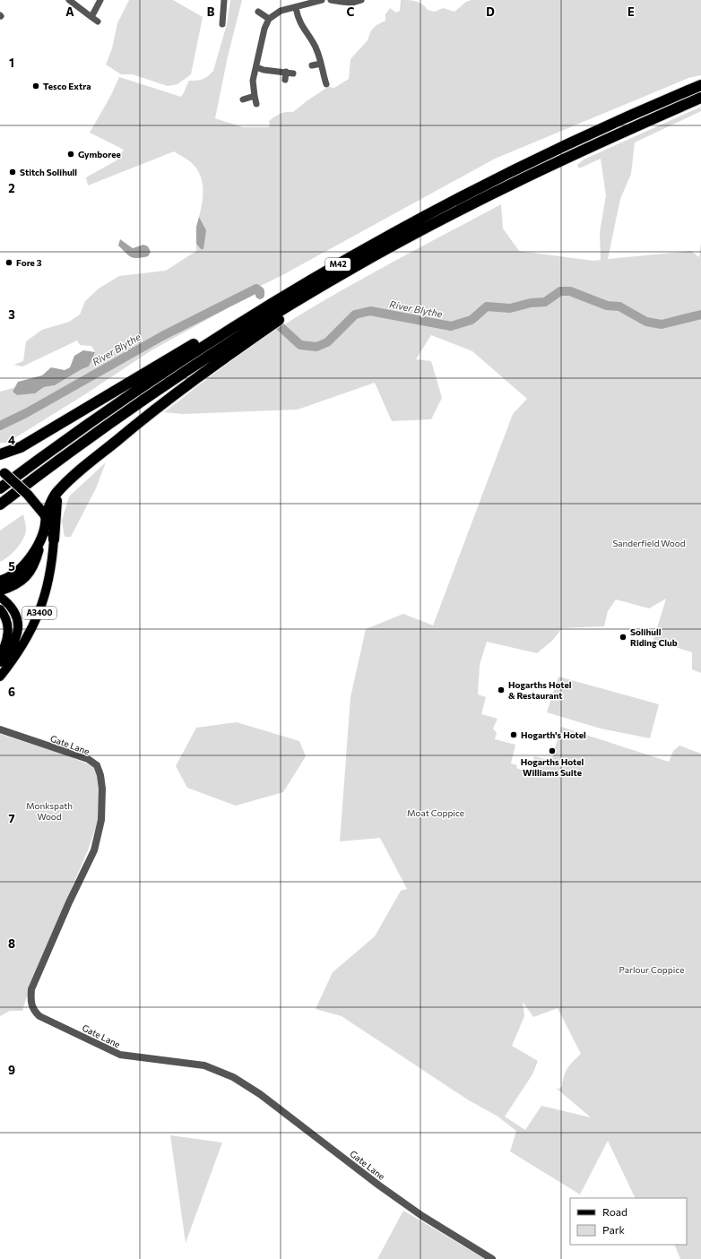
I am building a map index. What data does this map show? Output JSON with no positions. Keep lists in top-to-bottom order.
{
  "streets": {
    "highway": ["M42"],
    "main road": ["A3400"],
    "street": ["Gate Lane"]
  },
  "water": ["River Blythe"],
  "parks": [
    "Sanderfield Wood",
    "Monkspath Wood",
    "Moat Coppice",
    "Parlour Coppice"
  ],
  "places": [
    "Tesco Extra",
    "Gymboree",
    "Stitch Solihull",
    "Fore 3",
    "Solihull Riding Club",
    "Hogarths Hotel & Restaurant",
    "Hogarth's Hotel",
    "Hogarths Hotel Williams Suite"
  ],
  "legend": ["Road", "Park"],
  "grid": {
    "columns": [
      "A",
      "B",
      "C",
      "D",
      "E"
    ],
    "rows": [
      "1",
      "2",
      "3",
      "4",
      "5",
      "6",
      "7",
      "8",
      "9"
    ]
  }
}
